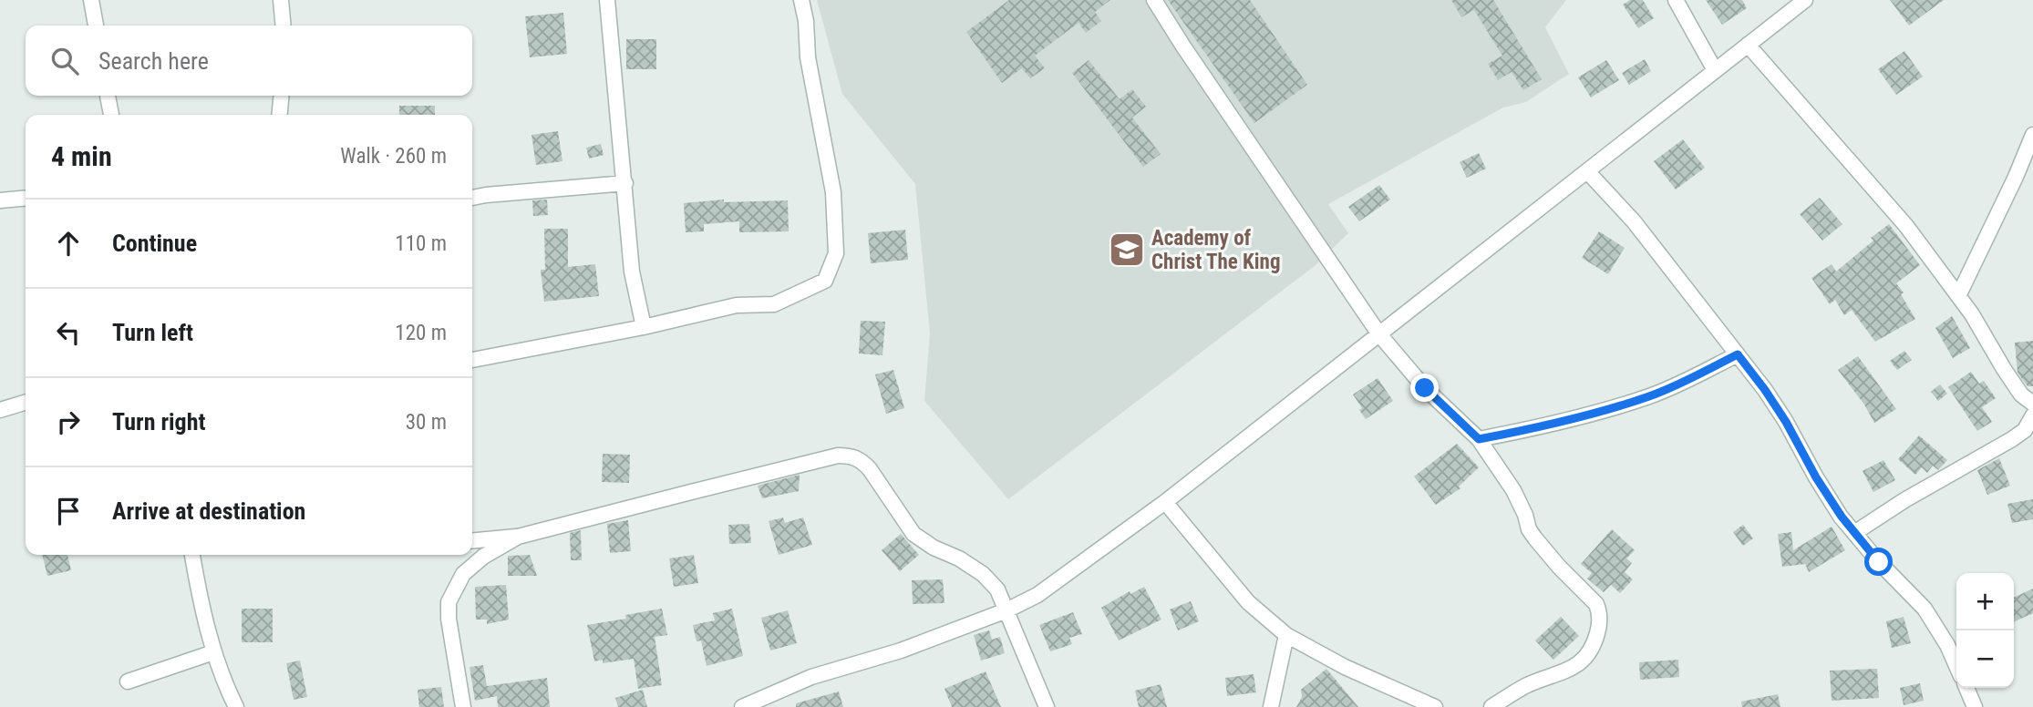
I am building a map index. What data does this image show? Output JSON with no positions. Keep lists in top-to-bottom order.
{
  "places": {
    "school or university": ["Academy of Christ The King"]
  },
  "page": {
    "search": "Search here",
    "heading": ["4 min", "Walk · 260 m"],
    "list": [
      ["Continue", "110 m"],
      ["Turn left", "120 m"],
      ["Turn right", "30 m"],
      "Arrive at destination"
    ],
    "map_buttons": ["+", "−"]
  }
}
